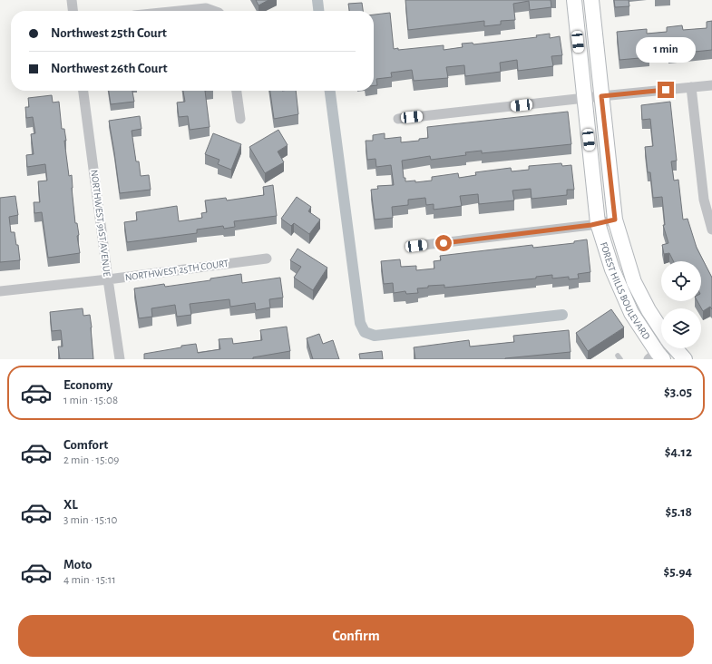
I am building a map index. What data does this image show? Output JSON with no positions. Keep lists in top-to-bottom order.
{
  "streets": {
    "street": ["NORTHWEST 91ST AVENUE", "NORTHWEST 25TH COURT", "FOREST HILLS BOULEVARD"]
  },
  "crossings": [
    ["NORTHWEST 91ST AVENUE", "NORTHWEST 25TH COURT"]
  ],
  "page": {
    "banner": ["Northwest 25th Court", "Northwest 26th Court"],
    "bubble": "1 min",
    "list": [
      {
        "name": "Economy",
        "note": "1 min · 15:08",
        "value": "$3.05"
      },
      {
        "name": "Comfort",
        "note": "2 min · 15:09",
        "value": "$4.12"
      },
      {
        "name": "XL",
        "note": "3 min · 15:10",
        "value": "$5.18"
      },
      {
        "name": "Moto",
        "note": "4 min · 15:11",
        "value": "$5.94"
      }
    ],
    "buttons": "Confirm"
  }
}
